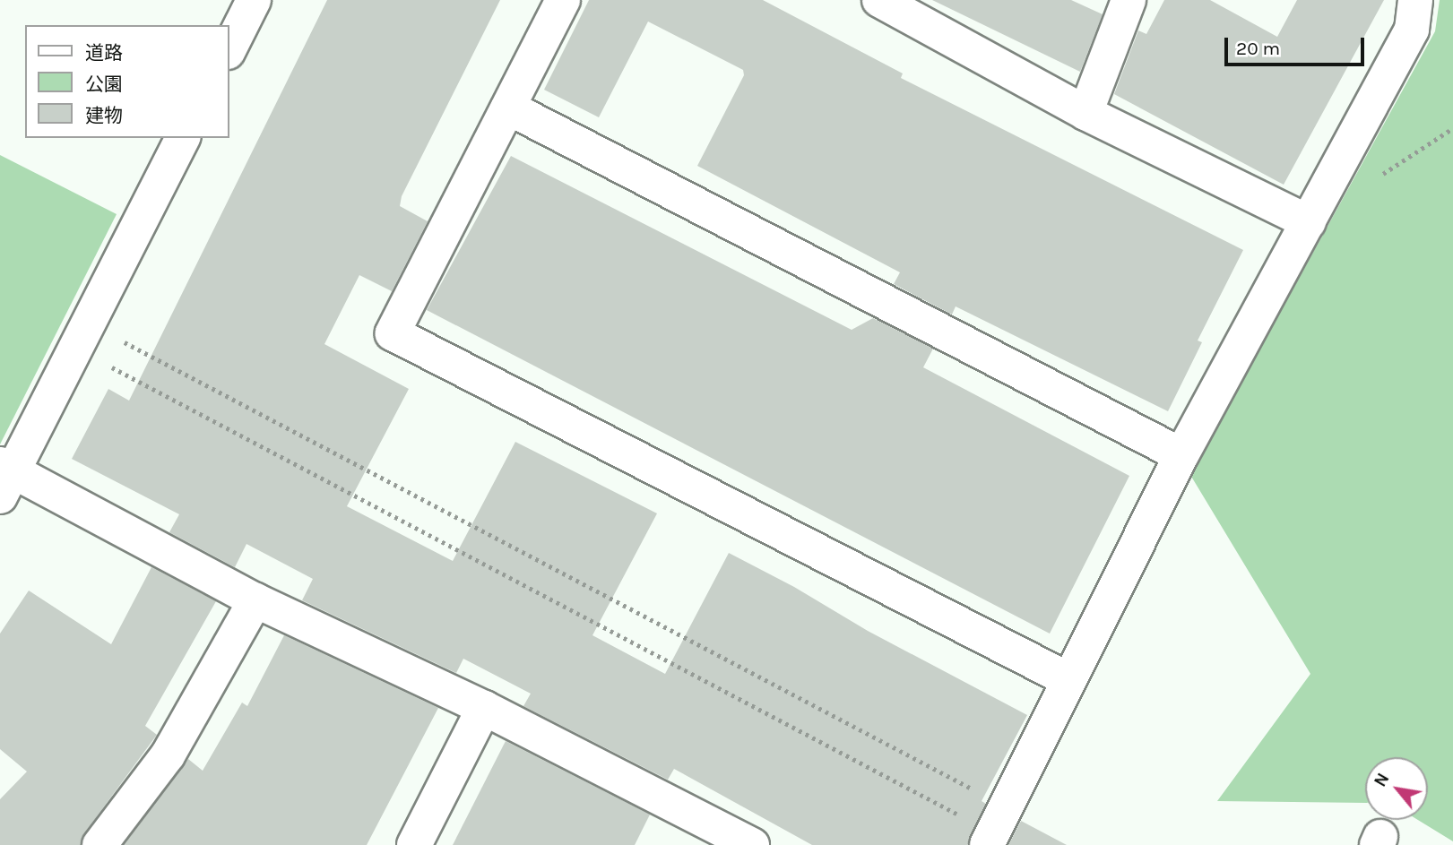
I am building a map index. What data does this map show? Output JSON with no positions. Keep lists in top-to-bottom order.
{
  "legend": ["道路", "公園", "建物"],
  "scale_bar": "20 m",
  "north": "top left"
}
